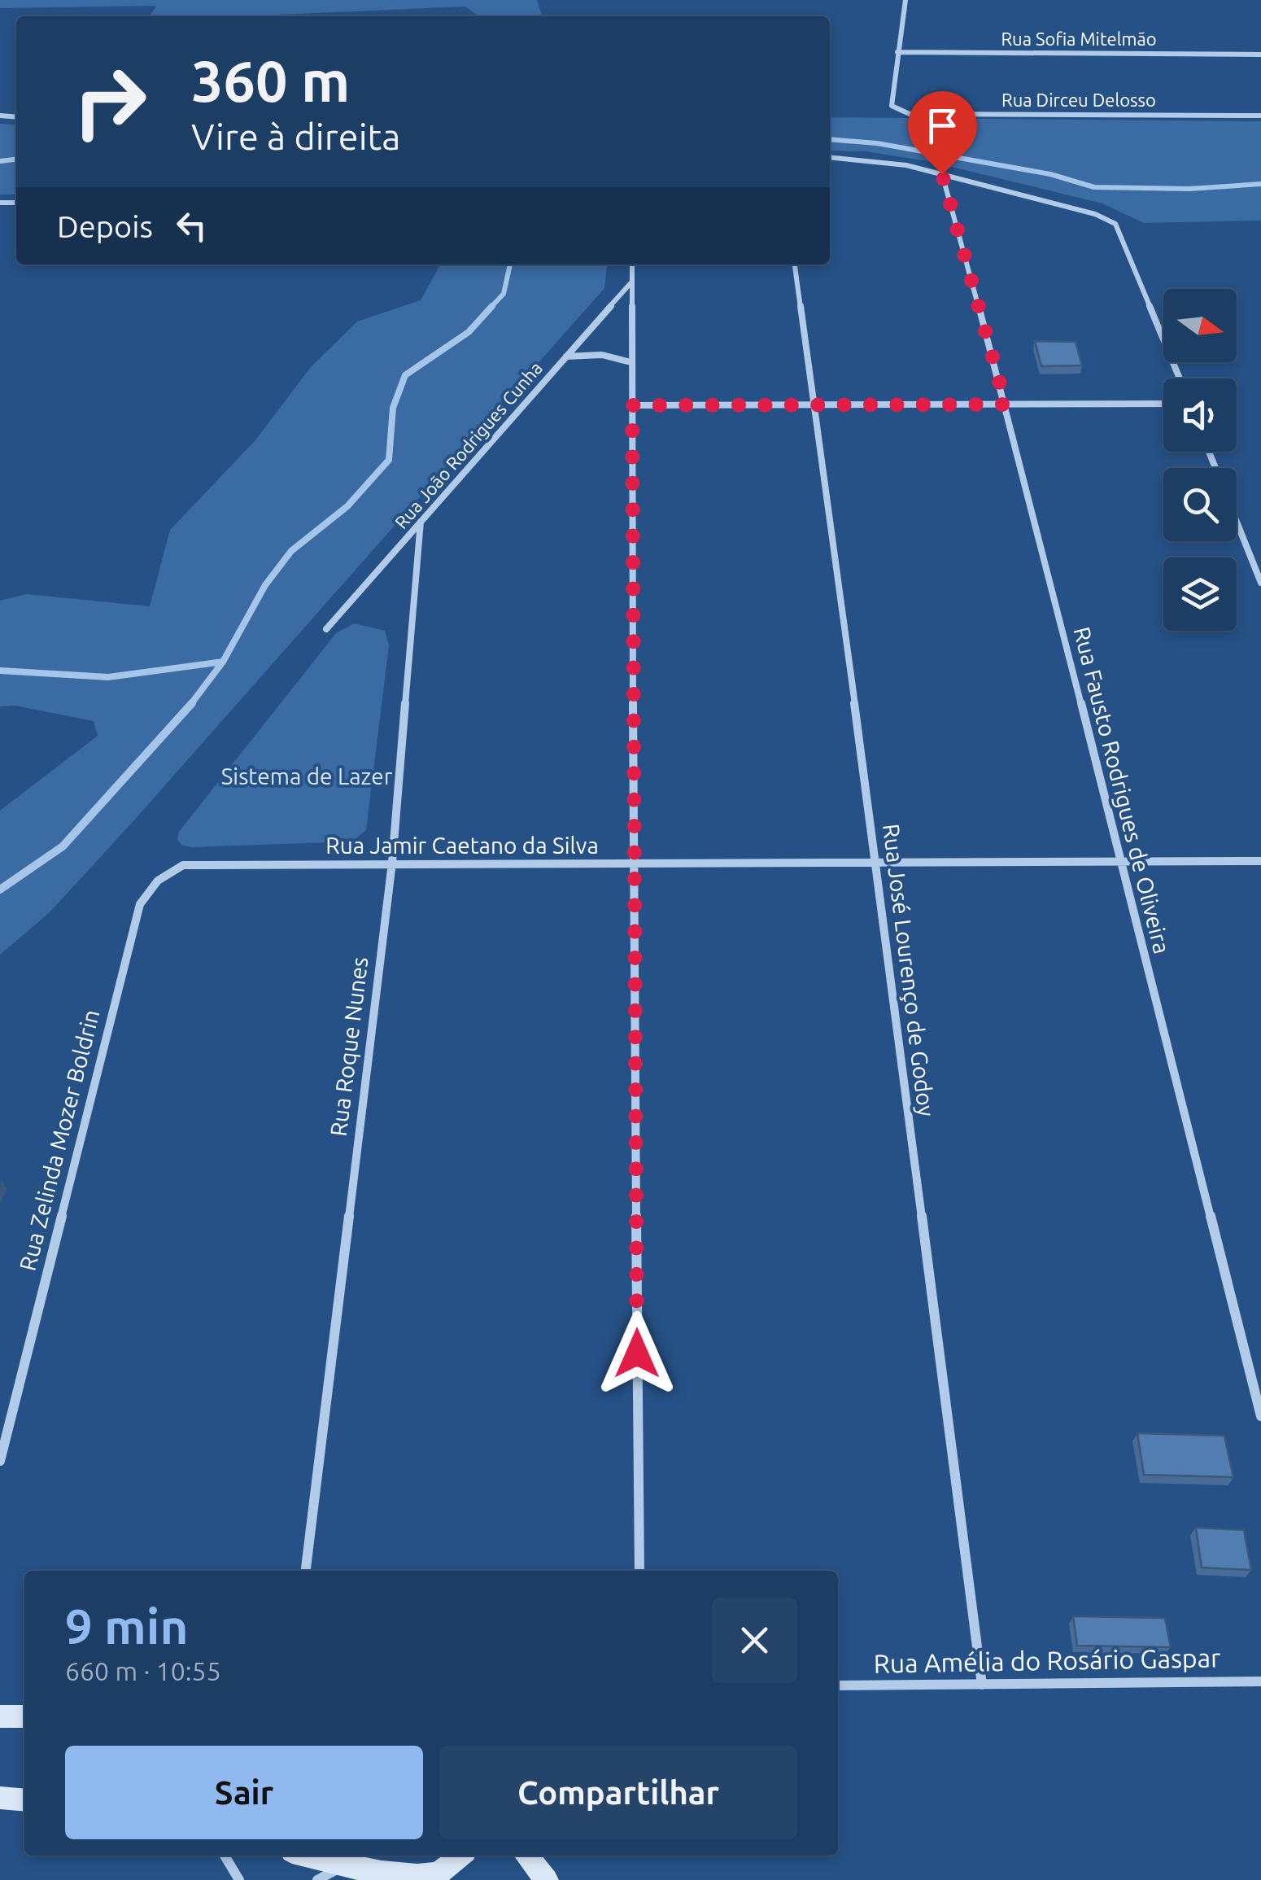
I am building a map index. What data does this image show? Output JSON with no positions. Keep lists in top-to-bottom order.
{
  "streets": {
    "street": [
      "Rua Sofia Mitelmão",
      "Rua Dirceu Delosso",
      "Rua João Rodrigues Cunha",
      "Rua Fausto Rodrigues de Oliveira",
      "Rua Jamir Caetano da Silva",
      "Rua José Lourenço de Godoy",
      "Rua Roque Nunes",
      "Rua Zelinda Mozer Boldrin",
      "Rua Amélia do Rosário Gaspar"
    ]
  },
  "crossings": [
    ["Rua Sofia Mitelmão", "Rua Dirceu Delosso"],
    ["Rua João Rodrigues Cunha", "Rua Roque Nunes"],
    ["Rua Fausto Rodrigues de Oliveira", "Rua Jamir Caetano da Silva"],
    ["Rua Jamir Caetano da Silva", "Rua José Lourenço de Godoy"],
    ["Rua Jamir Caetano da Silva", "Rua Roque Nunes"],
    ["Rua Jamir Caetano da Silva", "Rua Zelinda Mozer Boldrin"],
    ["Rua José Lourenço de Godoy", "Rua Amélia do Rosário Gaspar"]
  ],
  "parks": ["Sistema de Lazer"],
  "north": "right",
  "page": {
    "turn": ["360 m", "Vire à direita"],
    "then": "Depois",
    "heading": ["9 min", "660 m · 10:55"],
    "buttons": ["Sair", "Compartilhar"]
  }
}
